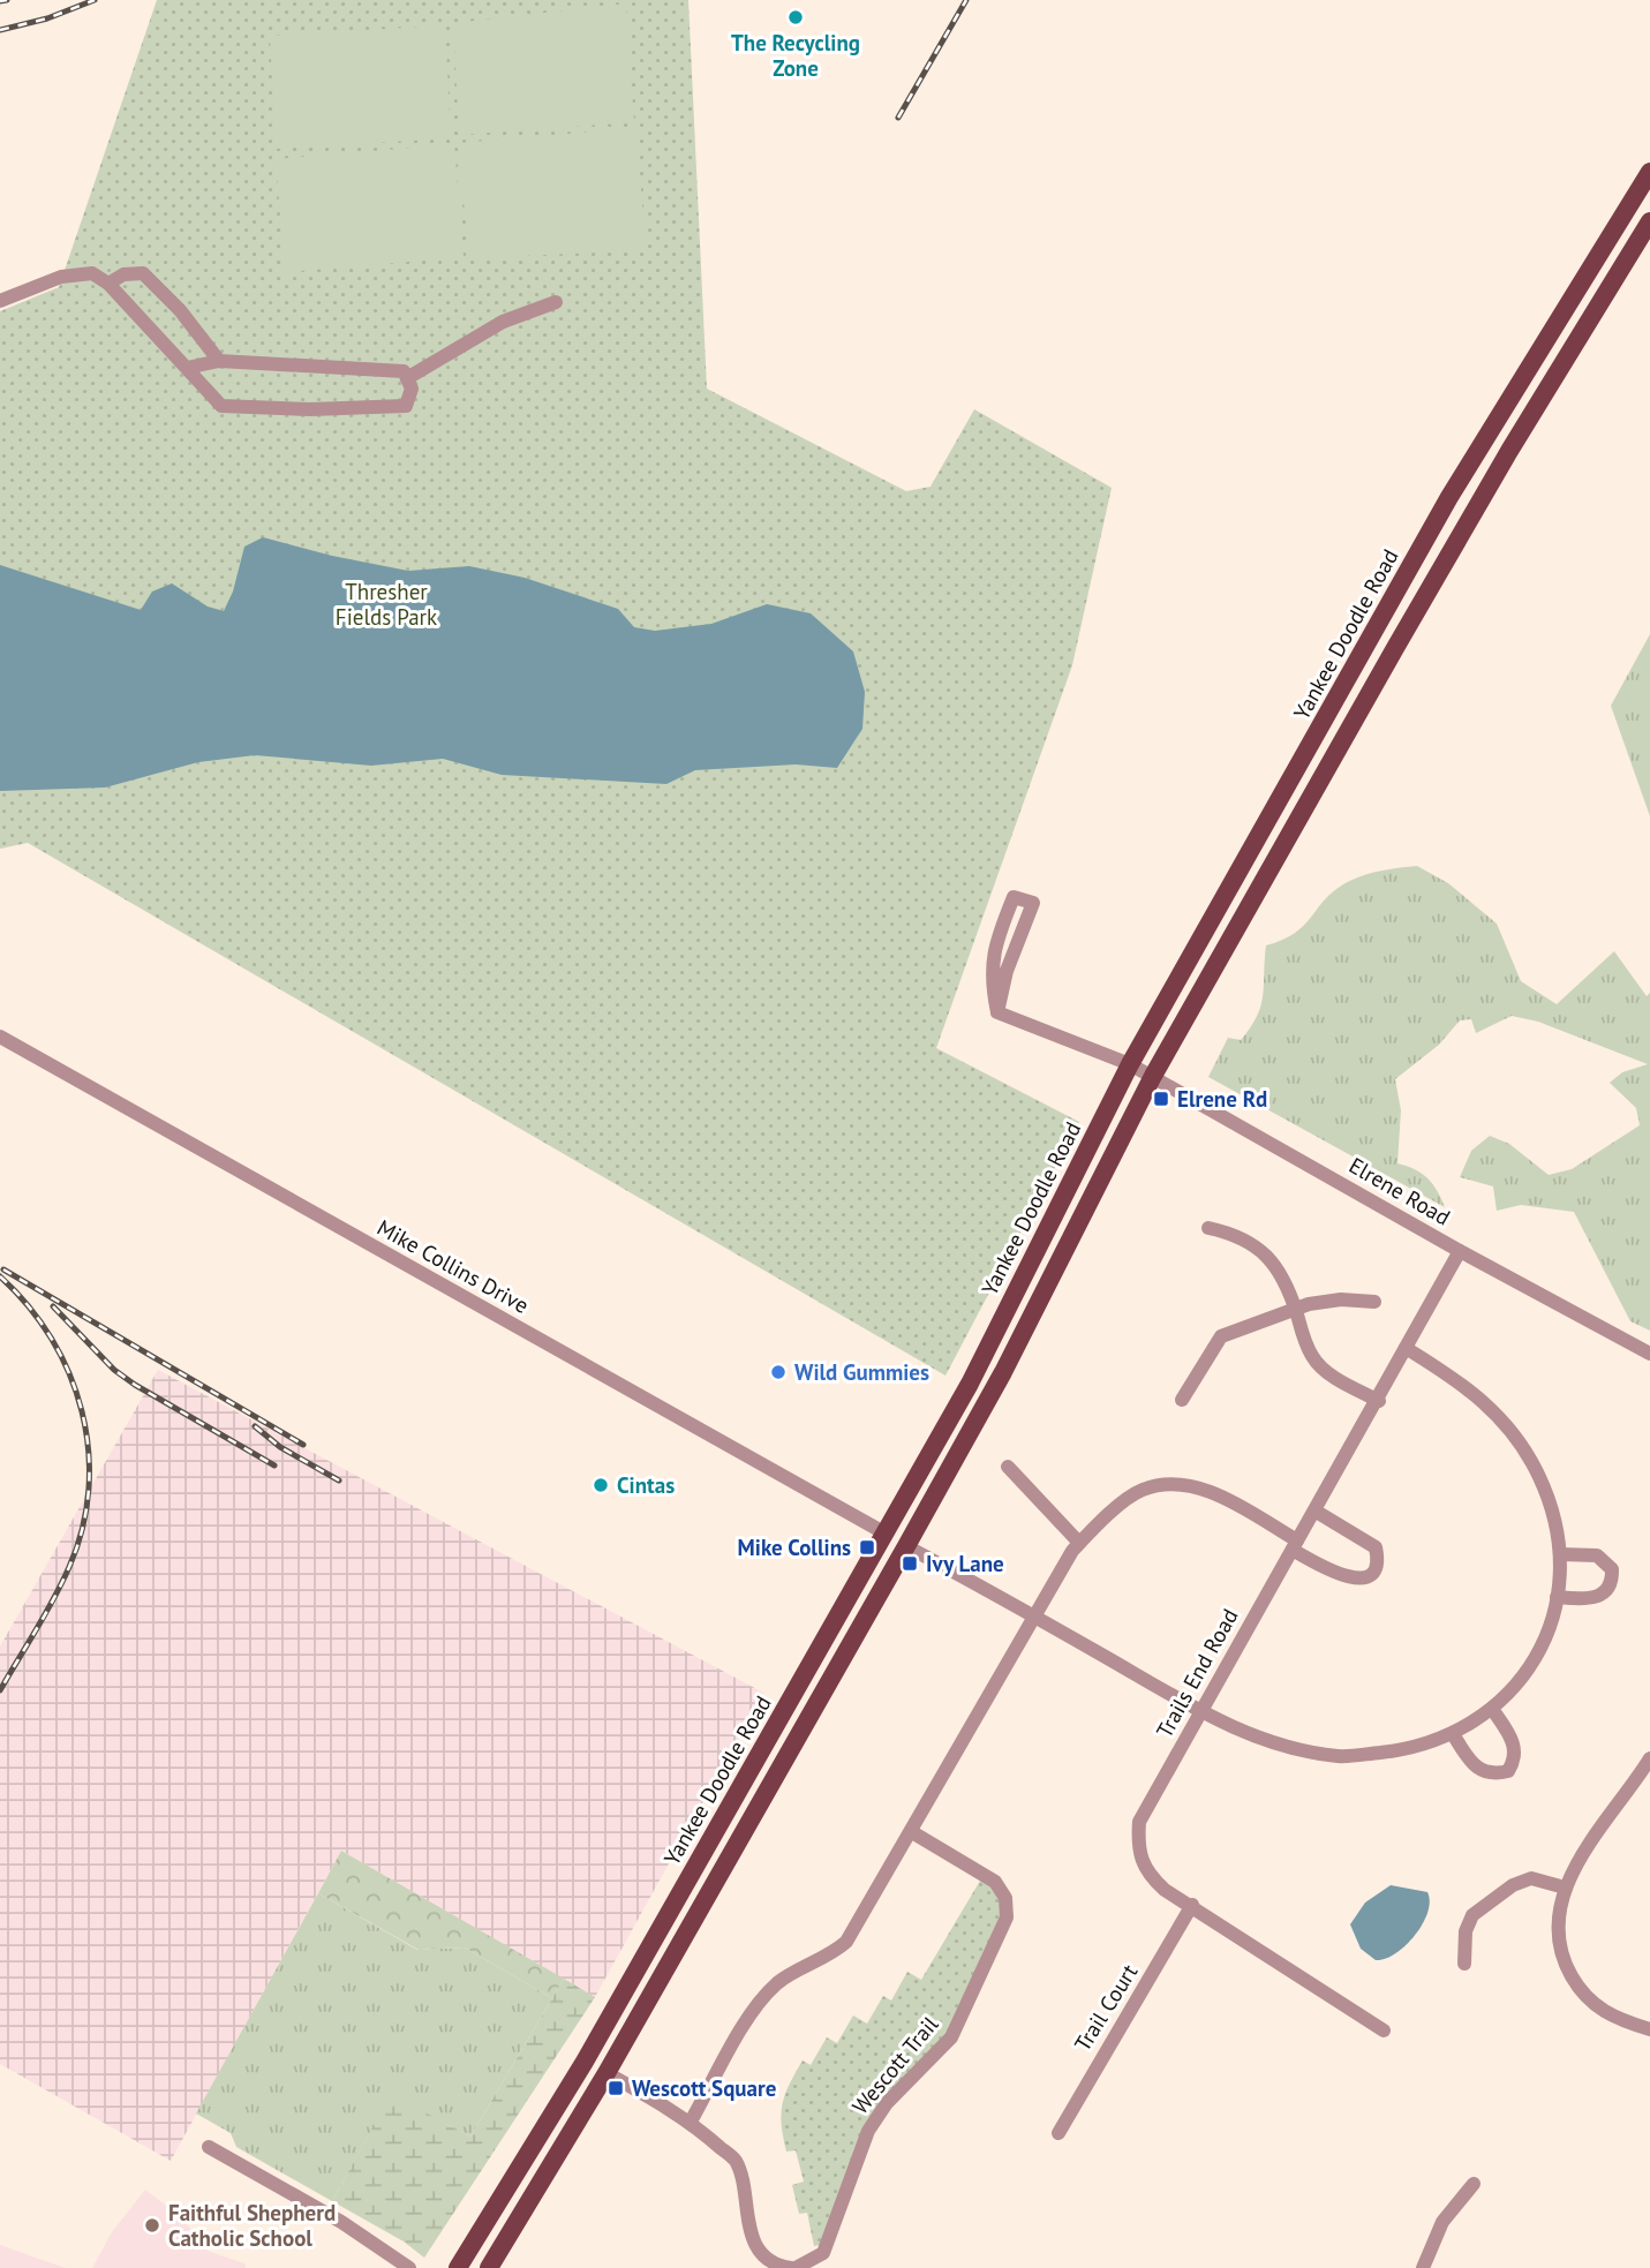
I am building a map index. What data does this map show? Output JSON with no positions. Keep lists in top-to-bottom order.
{
  "streets": {
    "main road": ["Yankee Doodle Road"],
    "street": [
      "Elrene Road",
      "Mike Collins Drive",
      "Trails End Road",
      "Trail Court",
      "Wescott Trail"
    ]
  },
  "crossings": [
    ["Yankee Doodle Road", "Elrene Road"],
    ["Yankee Doodle Road", "Mike Collins Drive"],
    ["Elrene Road", "Trails End Road"],
    ["Trails End Road", "Trail Court"]
  ],
  "parks": ["Thresher Fields Park"],
  "places": {
    "other": [
      "The Recycling Zone",
      "Wild Gummies",
      "Cintas",
      "Faithful Shepherd Catholic School"
    ],
    "transit": [
      "Elrene Rd",
      "Mike Collins",
      "Ivy Lane",
      "Wescott Square"
    ]
  }
}
